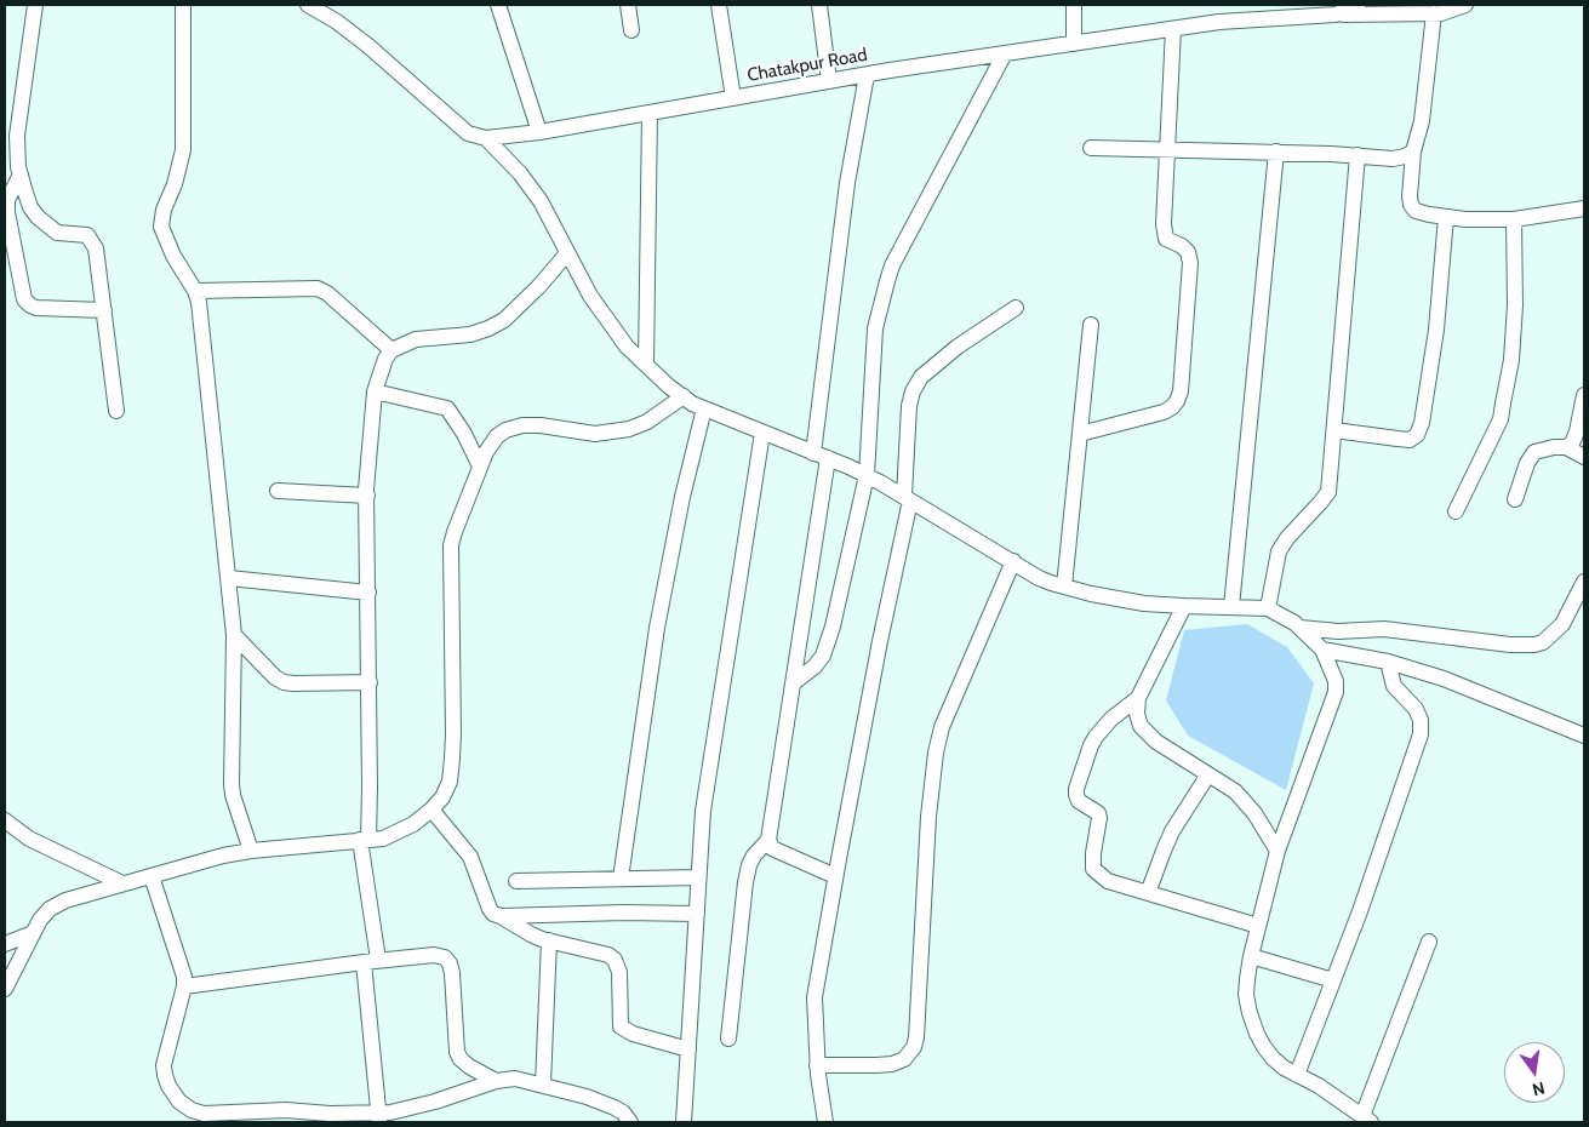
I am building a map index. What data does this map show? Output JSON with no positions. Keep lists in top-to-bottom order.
{
  "streets": {
    "street": ["Chatakpur Road"]
  },
  "north": "bottom"
}
